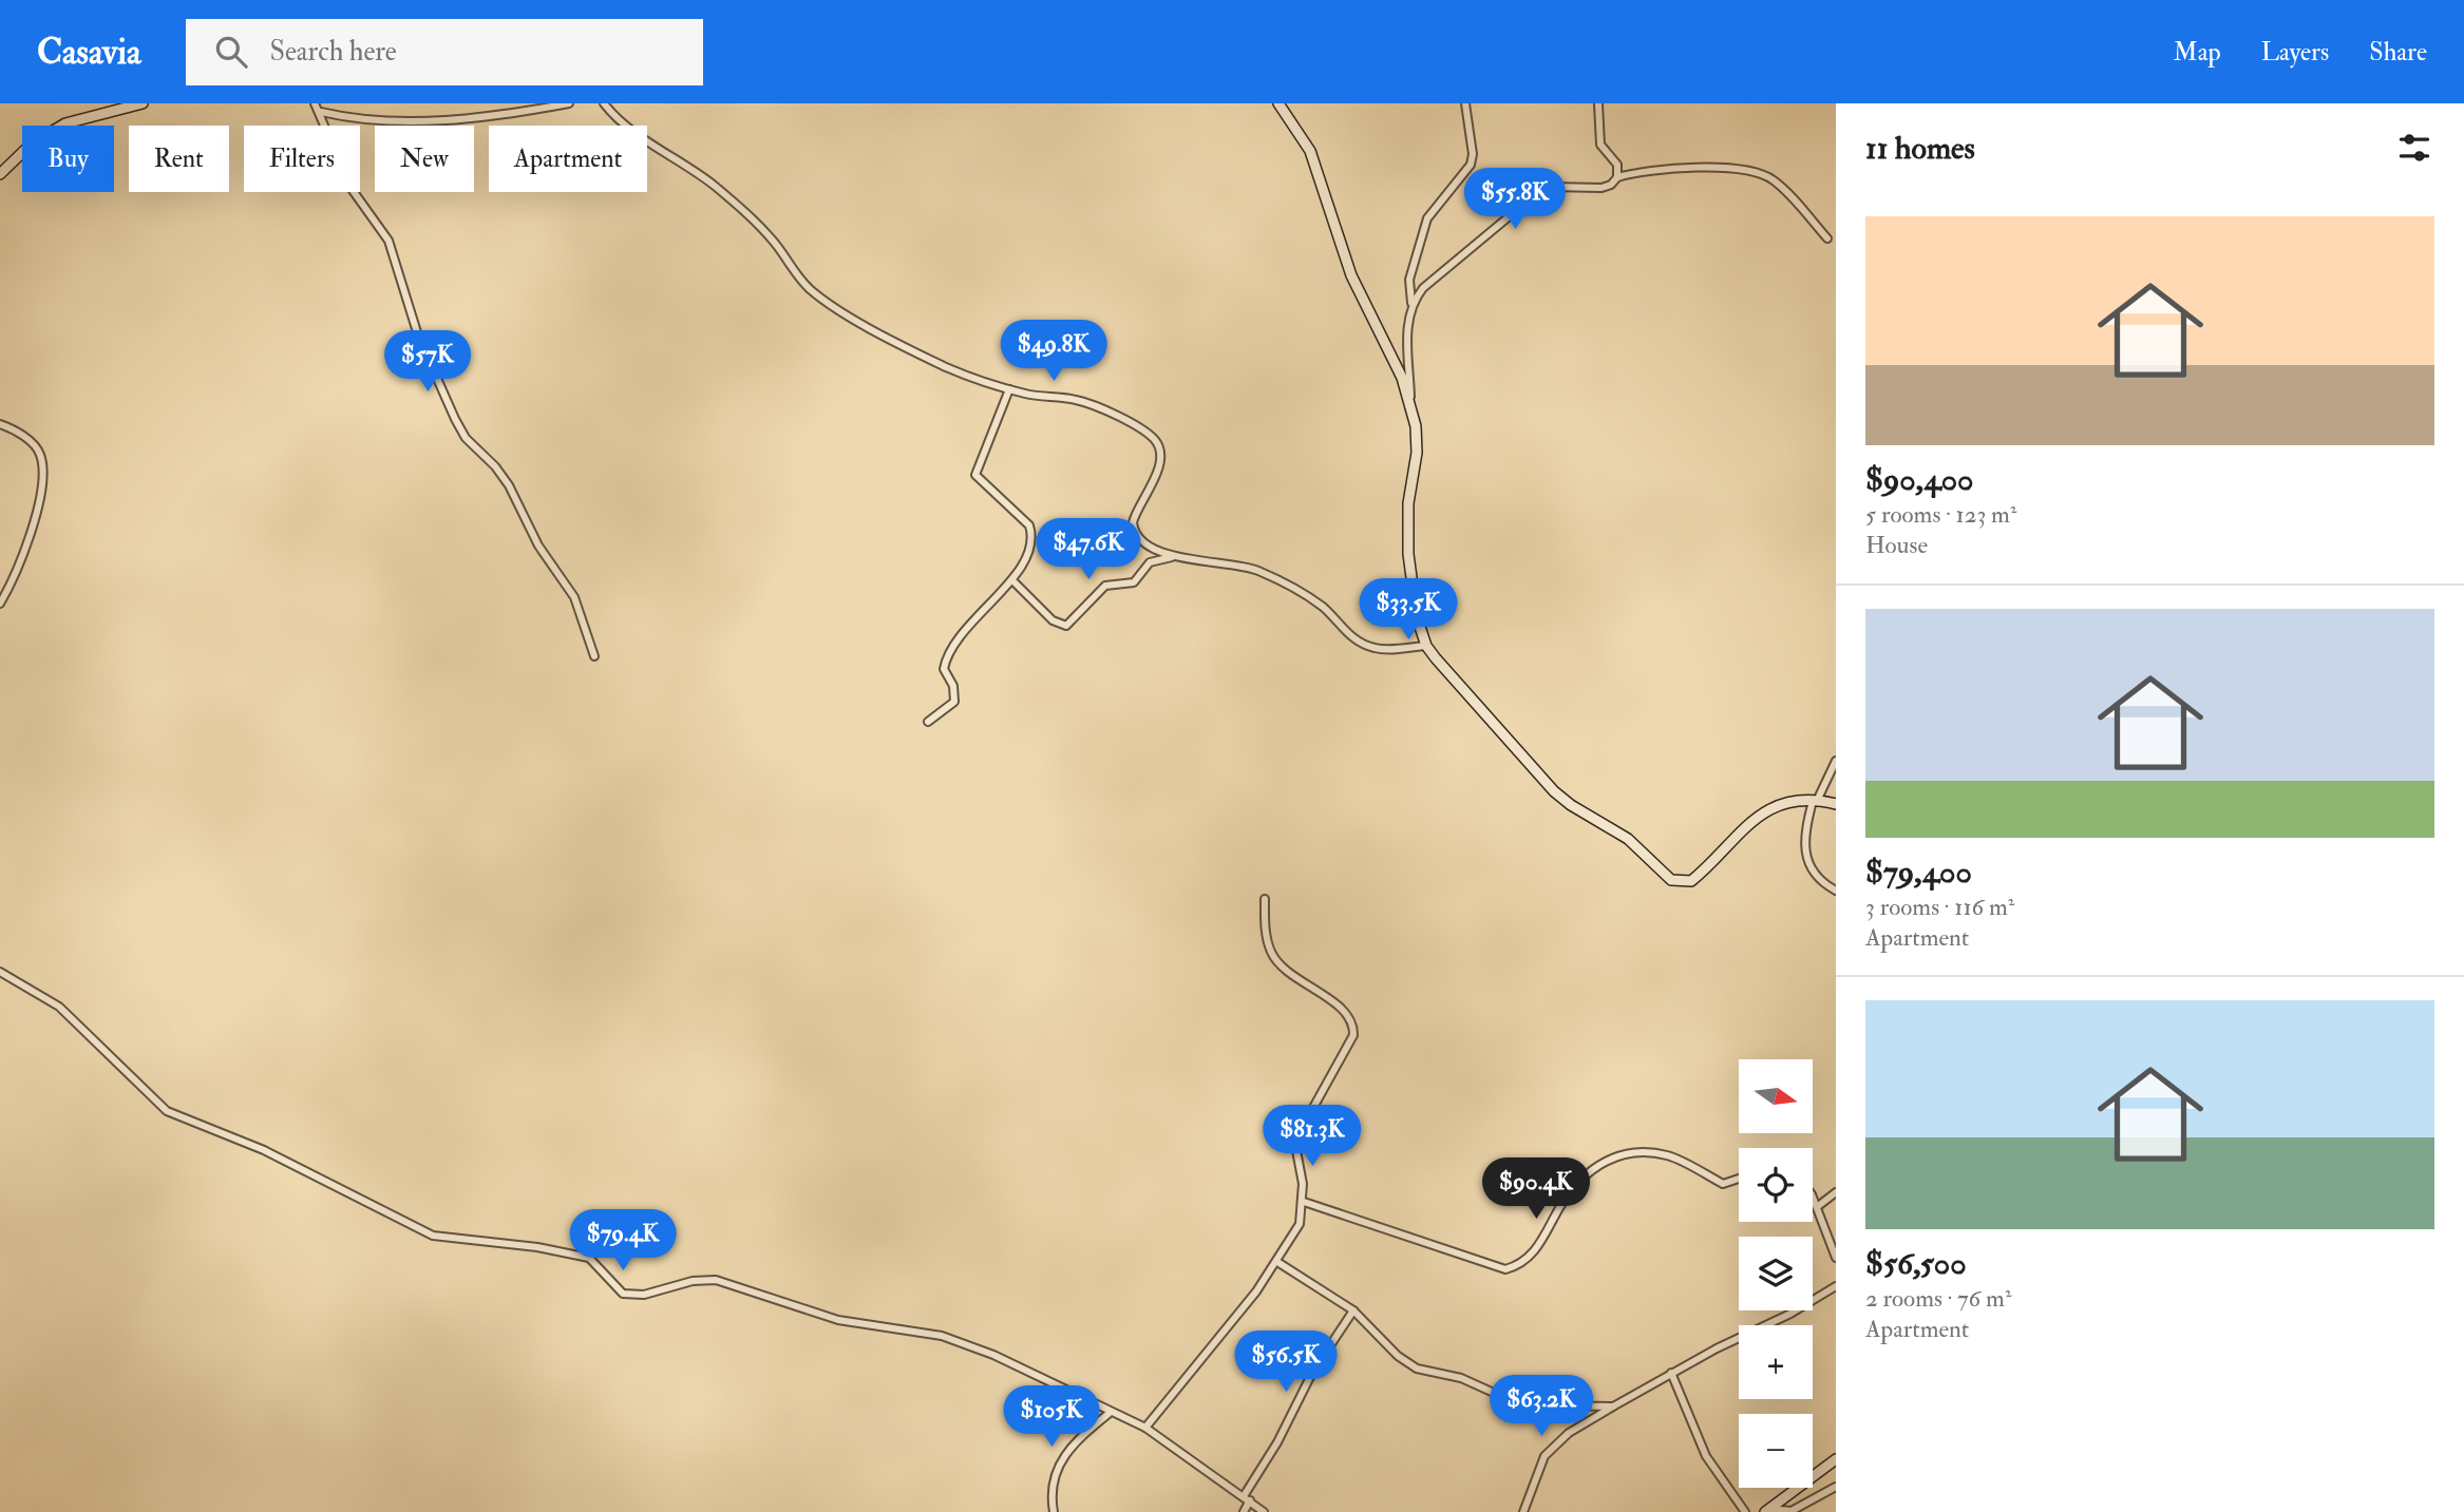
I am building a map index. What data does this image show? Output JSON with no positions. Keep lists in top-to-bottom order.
{
  "north": "right",
  "page": {
    "header": "Casavia",
    "search": "Search here",
    "nav": ["Map", "Layers", "Share"],
    "heading": "11 homes",
    "chip": [
      "Buy",
      "Rent",
      "Filters",
      "New",
      "Apartment"
    ],
    "price": [
      "$55.8K",
      "$49.8K",
      "$57K",
      "$47.6K",
      "$33.5K",
      "$81.3K",
      "$90.4K",
      "$79.4K",
      "$56.5K",
      "$63.2K",
      "$105K"
    ],
    "list": [
      {
        "name": "$90,400",
        "note": "5 rooms · 123 m² · House"
      },
      {
        "name": "$79,400",
        "note": "3 rooms · 116 m² · Apartment"
      },
      {
        "name": "$56,500",
        "note": "2 rooms · 76 m² · Apartment"
      }
    ],
    "map_buttons": ["+", "−"]
  }
}
